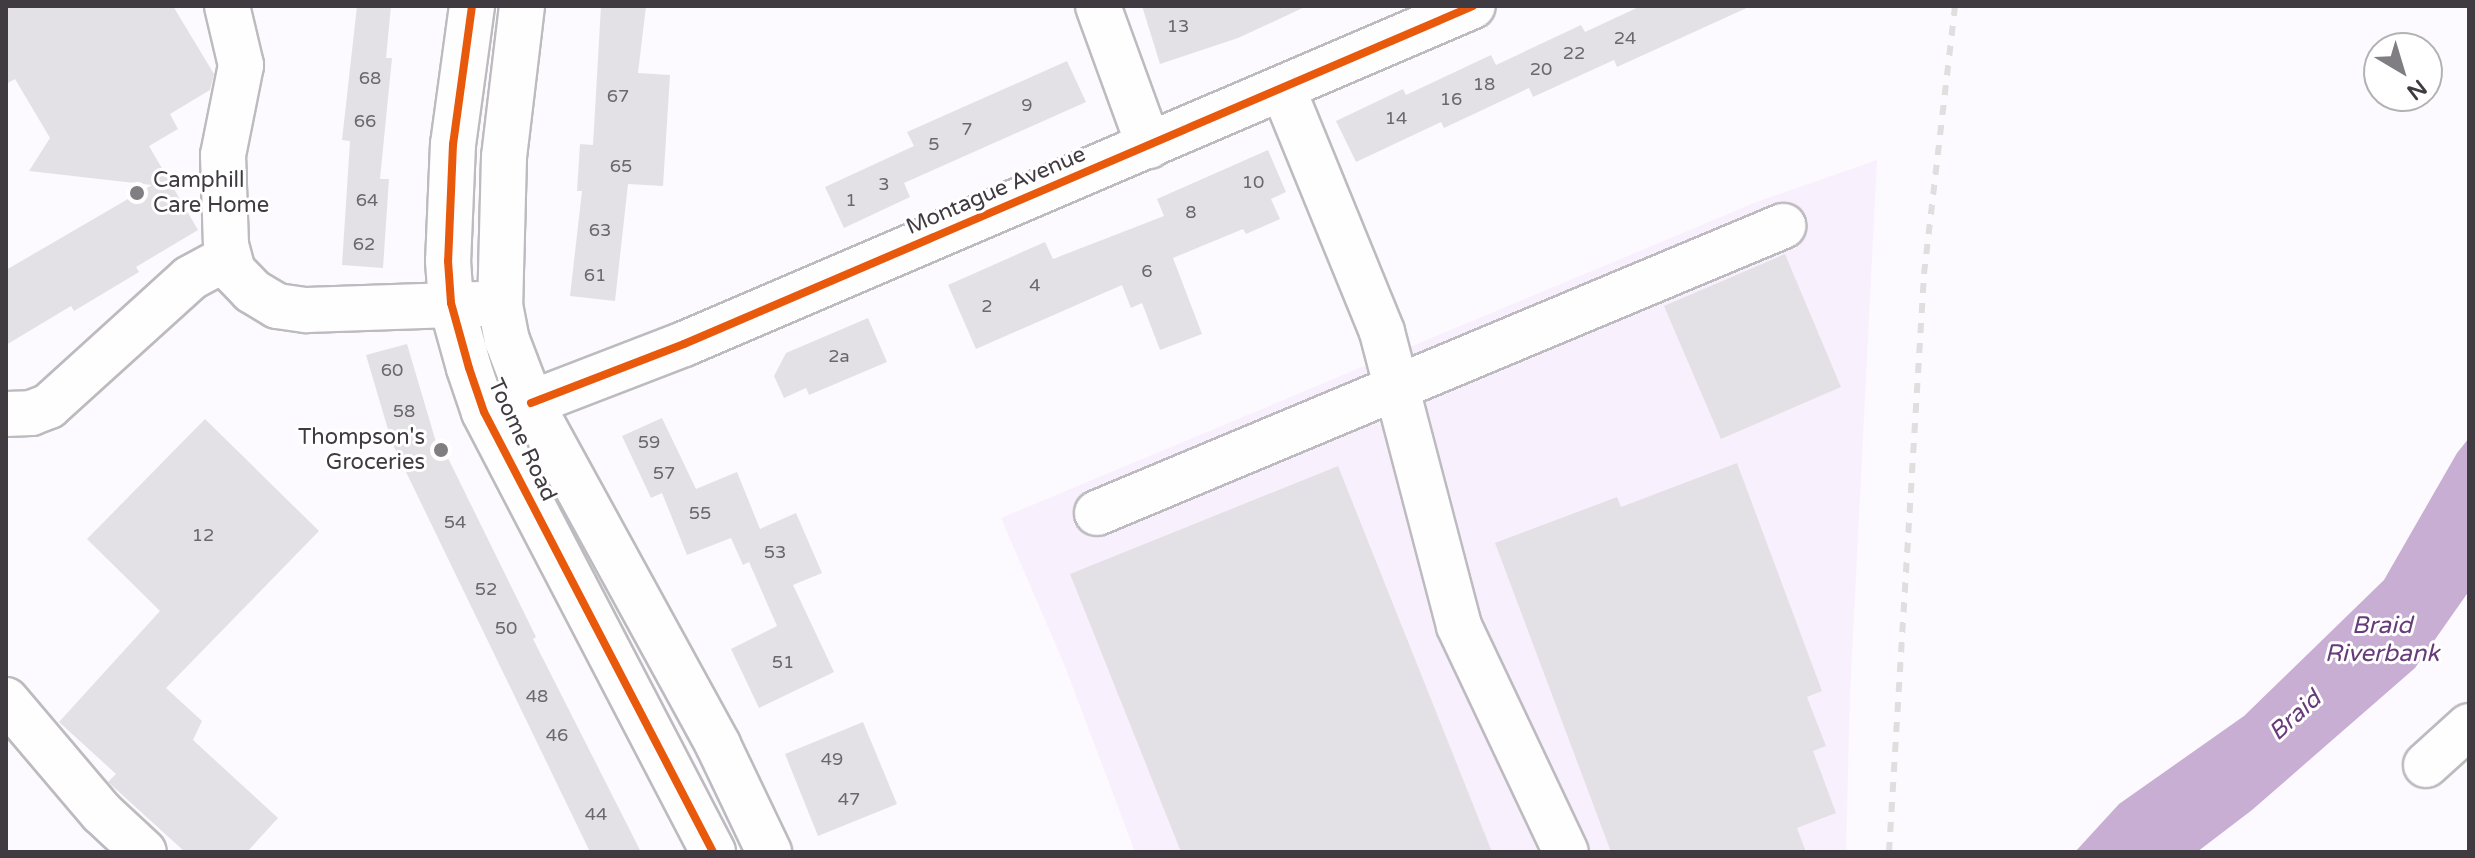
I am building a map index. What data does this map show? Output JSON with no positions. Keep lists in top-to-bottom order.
{
  "streets": {
    "street": ["Montague Avenue", "Toome Road"]
  },
  "crossings": [
    ["Montague Avenue", "Toome Road"]
  ],
  "water": ["Braid Riverbank", "Braid"],
  "places": ["Camphill Care Home", "Thompson's Groceries"],
  "house_numbers": [
    "13",
    "24",
    "22",
    "20",
    "68",
    "18",
    "67",
    "16",
    "9",
    "14",
    "66",
    "7",
    "5",
    "65",
    "10",
    "3",
    "64",
    "1",
    "8",
    "63",
    "62",
    "6",
    "61",
    "4",
    "2",
    "2a",
    "60",
    "58",
    "59",
    "57",
    "55",
    "54",
    "12",
    "53",
    "52",
    "50",
    "51",
    "48",
    "46",
    "49",
    "47",
    "44"
  ],
  "north": "bottom right"
}
